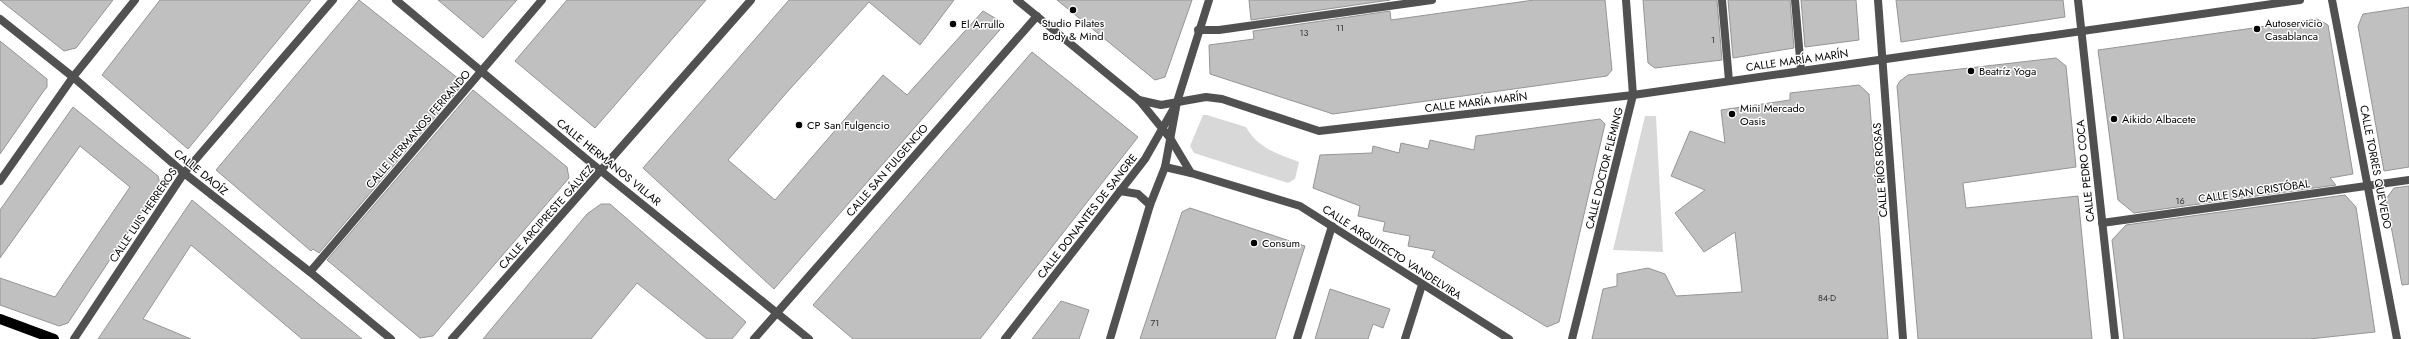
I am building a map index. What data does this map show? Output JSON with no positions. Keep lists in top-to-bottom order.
{
  "streets": {
    "street": [
      "CALLE MARÍA MARÍN",
      "CALLE HERMANOS FERRANDO",
      "CALLE HERMANOS VILLAR",
      "CALLE TORRES QUEVEDO",
      "CALLE DOCTOR FLEMING",
      "CALLE SAN FULGENCIO",
      "CALLE RÍOS ROSAS",
      "CALLE PEDRO COCA",
      "CALLE DAOÍZ",
      "CALLE SAN CRISTÓBAL",
      "CALLE LUIS HERREROS",
      "CALLE DONANTES DE SANGRE",
      "CALLE ARCIPRESTE GÁLVEZ",
      "CALLE ARQUITECTO VANDELVIRA"
    ]
  },
  "crossings": [
    ["CALLE MARÍA MARÍN", "CALLE DOCTOR FLEMING"],
    ["CALLE MARÍA MARÍN", "CALLE RÍOS ROSAS"],
    ["CALLE MARÍA MARÍN", "CALLE PEDRO COCA"],
    ["CALLE MARÍA MARÍN", "CALLE DONANTES DE SANGRE"],
    ["CALLE HERMANOS FERRANDO", "CALLE HERMANOS VILLAR"],
    ["CALLE HERMANOS FERRANDO", "CALLE DAOÍZ"],
    ["CALLE HERMANOS VILLAR", "CALLE SAN FULGENCIO"],
    ["CALLE HERMANOS VILLAR", "CALLE ARCIPRESTE GÁLVEZ"],
    ["CALLE TORRES QUEVEDO", "CALLE SAN CRISTÓBAL"],
    ["CALLE PEDRO COCA", "CALLE SAN CRISTÓBAL"],
    ["CALLE DAOÍZ", "CALLE LUIS HERREROS"]
  ],
  "places": [
    "Studio Pilates Body & Mind",
    "El Arrullo",
    "Autoservicio Casablanca",
    "Beatríz Yoga",
    "Mini Mercado Oasis",
    "Aikido Albacete",
    "CP San Fulgencio",
    "Consum"
  ],
  "house_numbers": [
    "11",
    "13",
    "1",
    "16",
    "84-D",
    "71"
  ]
}
